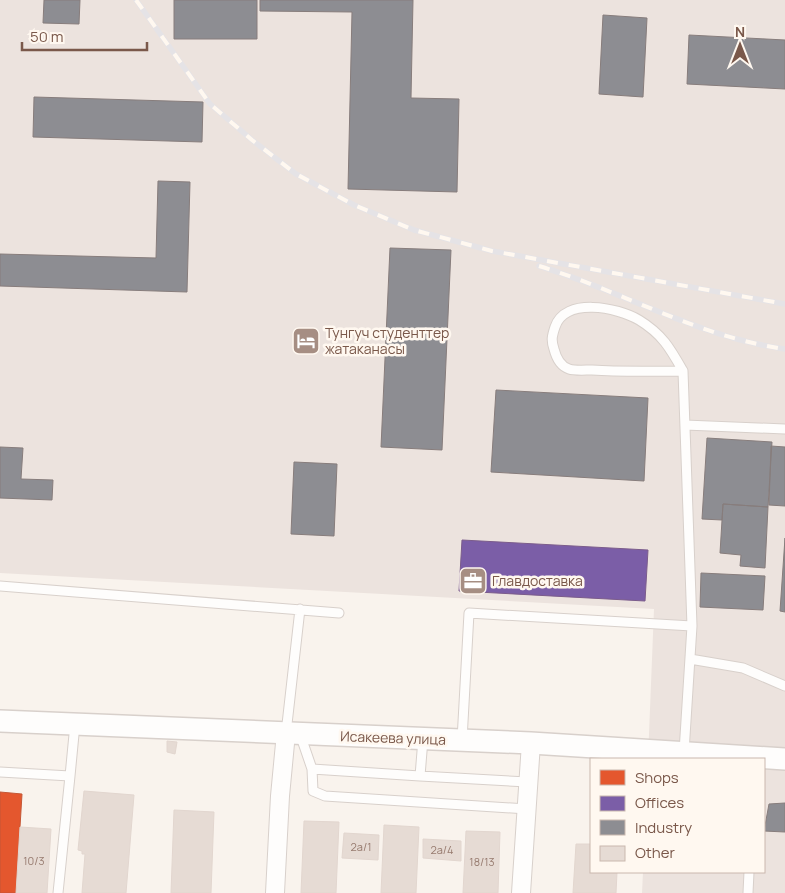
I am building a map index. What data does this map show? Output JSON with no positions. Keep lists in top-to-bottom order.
{
  "streets": {
    "street": ["Исакеева улица"]
  },
  "places": {
    "hotel": ["Тунгуч студенттер жатаканасы"],
    "office": ["Главдоставка"]
  },
  "house_numbers": [
    "2а/1",
    "2а/4",
    "10/3",
    "18/13"
  ],
  "legend": [
    "Shops",
    "Offices",
    "Industry",
    "Other"
  ],
  "scale_bar": "50 m",
  "north": "top"
}
